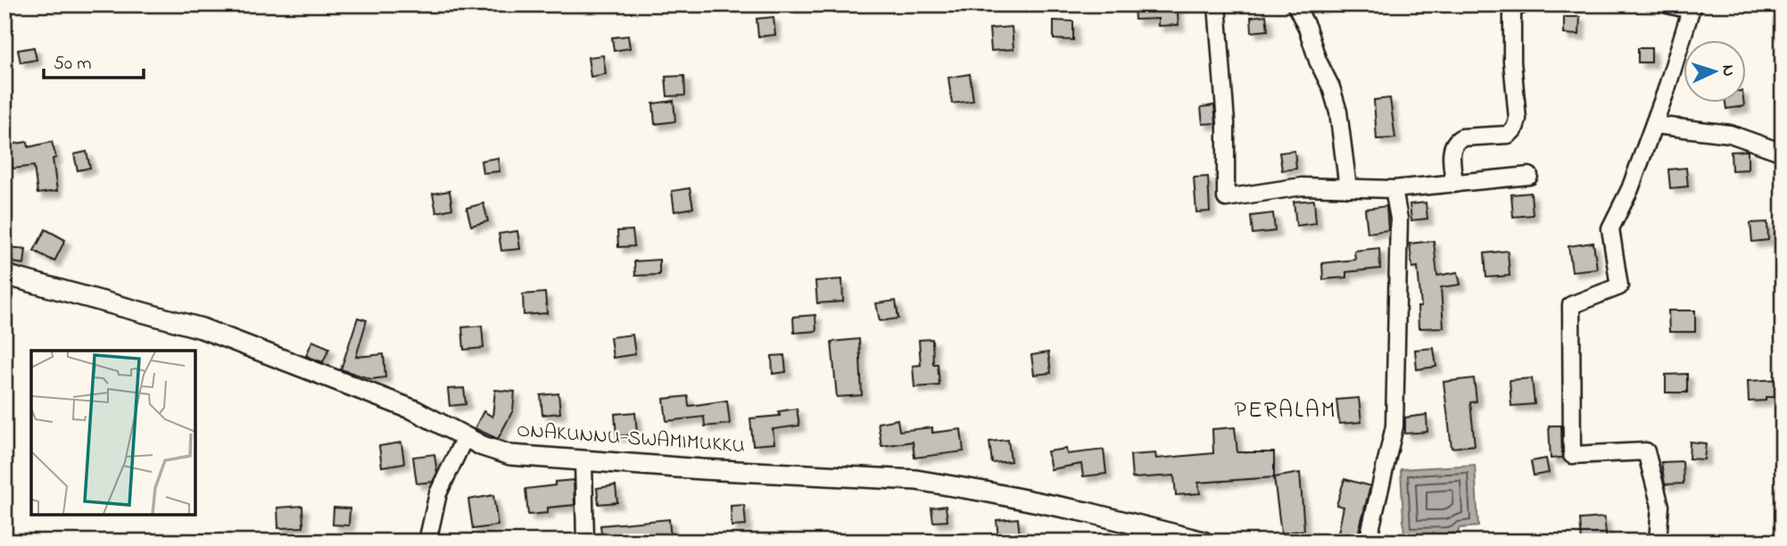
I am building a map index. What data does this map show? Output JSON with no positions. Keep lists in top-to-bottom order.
{
  "streets": {
    "street": ["ONAKUNNU-SWAMIMUKKU"]
  },
  "districts": ["PERALAM"],
  "scale_bar": "50 m",
  "north": "right"
}
